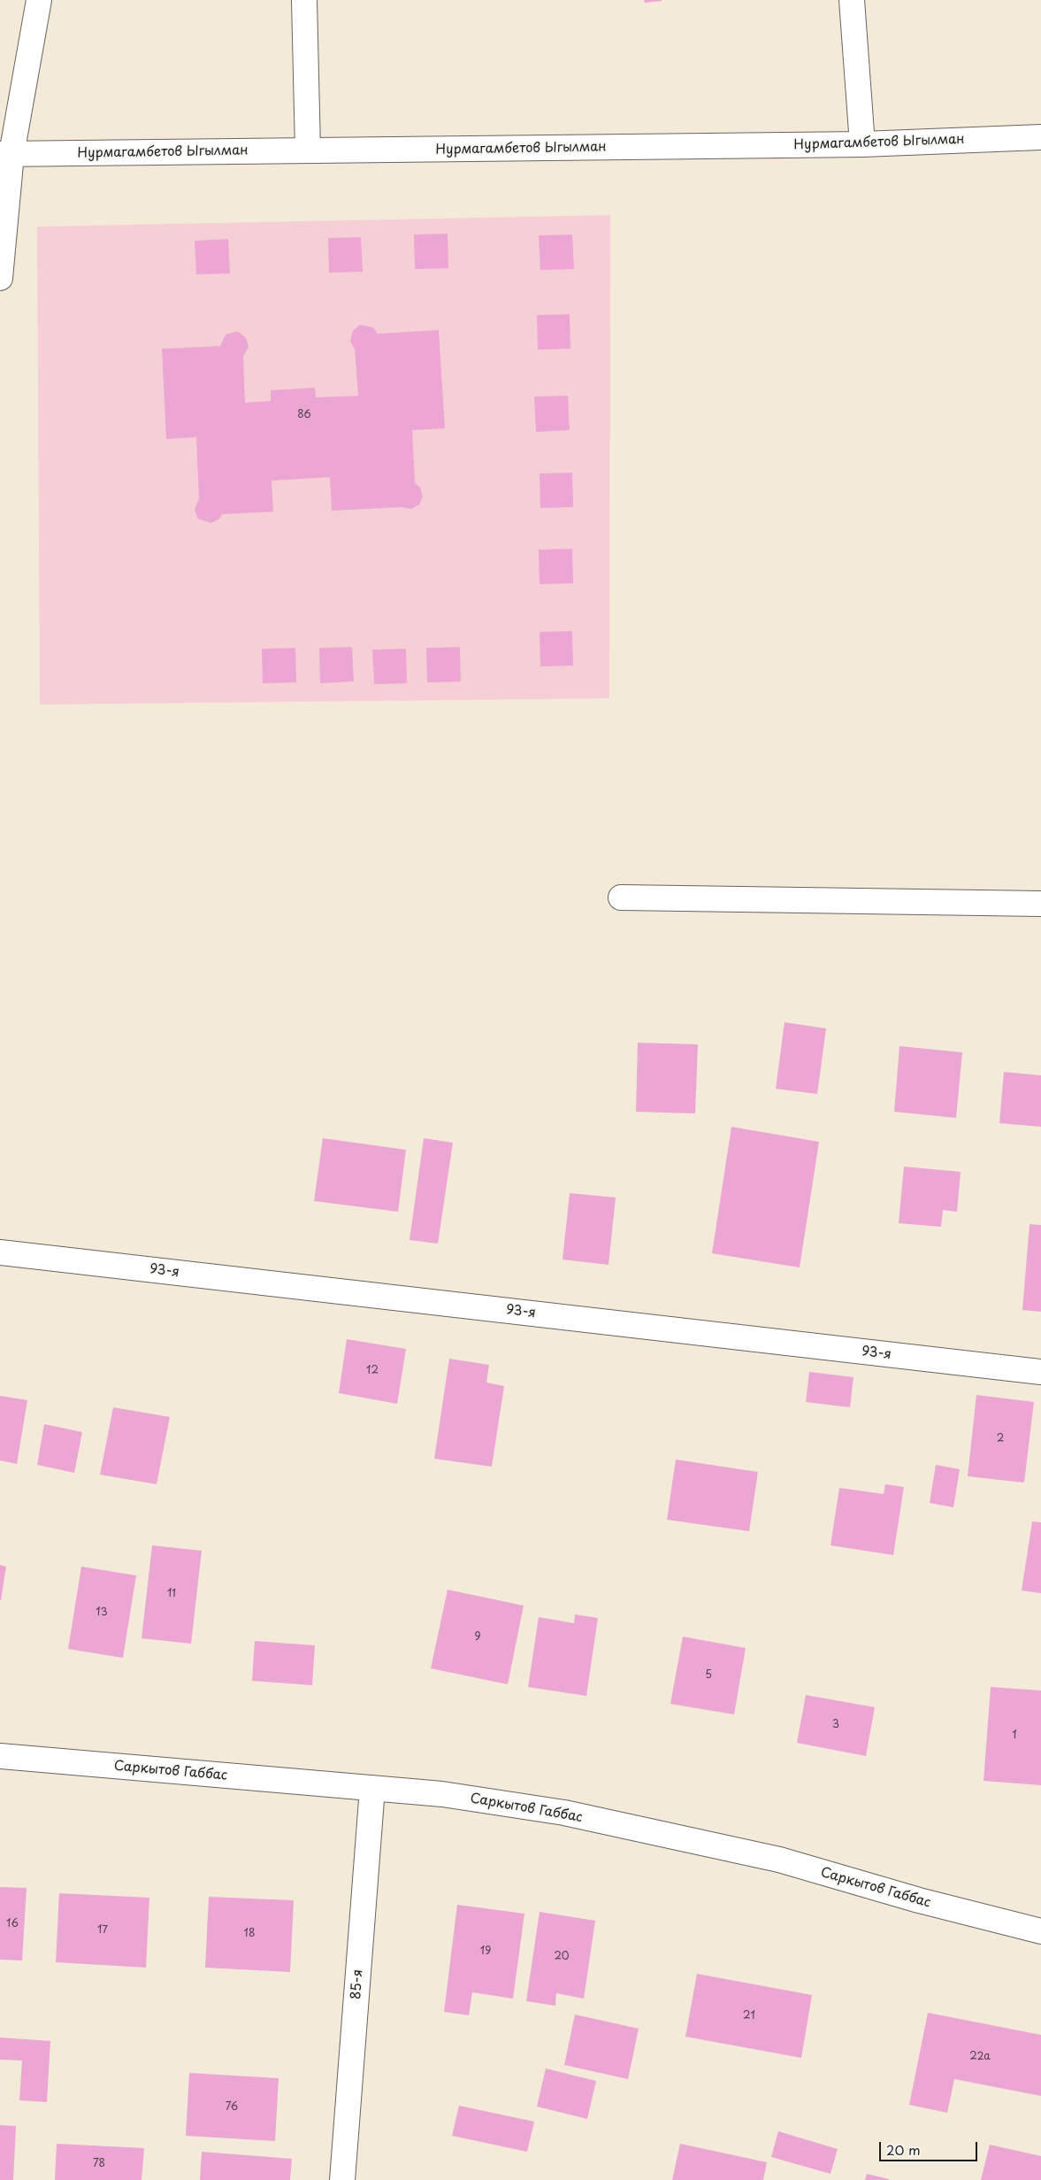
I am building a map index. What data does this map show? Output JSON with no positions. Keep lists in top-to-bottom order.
{
  "streets": {
    "street": [
      "Нурмагамбетов Ыгылман",
      "93-я",
      "Саркытов Габбас",
      "85-я"
    ]
  },
  "crossings": [
    ["Саркытов Габбас", "85-я"]
  ],
  "house_numbers": [
    "86",
    "12",
    "2",
    "11",
    "13",
    "9",
    "5",
    "3",
    "1",
    "16",
    "17",
    "18",
    "19",
    "20",
    "21",
    "22а",
    "76",
    "78"
  ],
  "scale_bar": "20 m"
}
